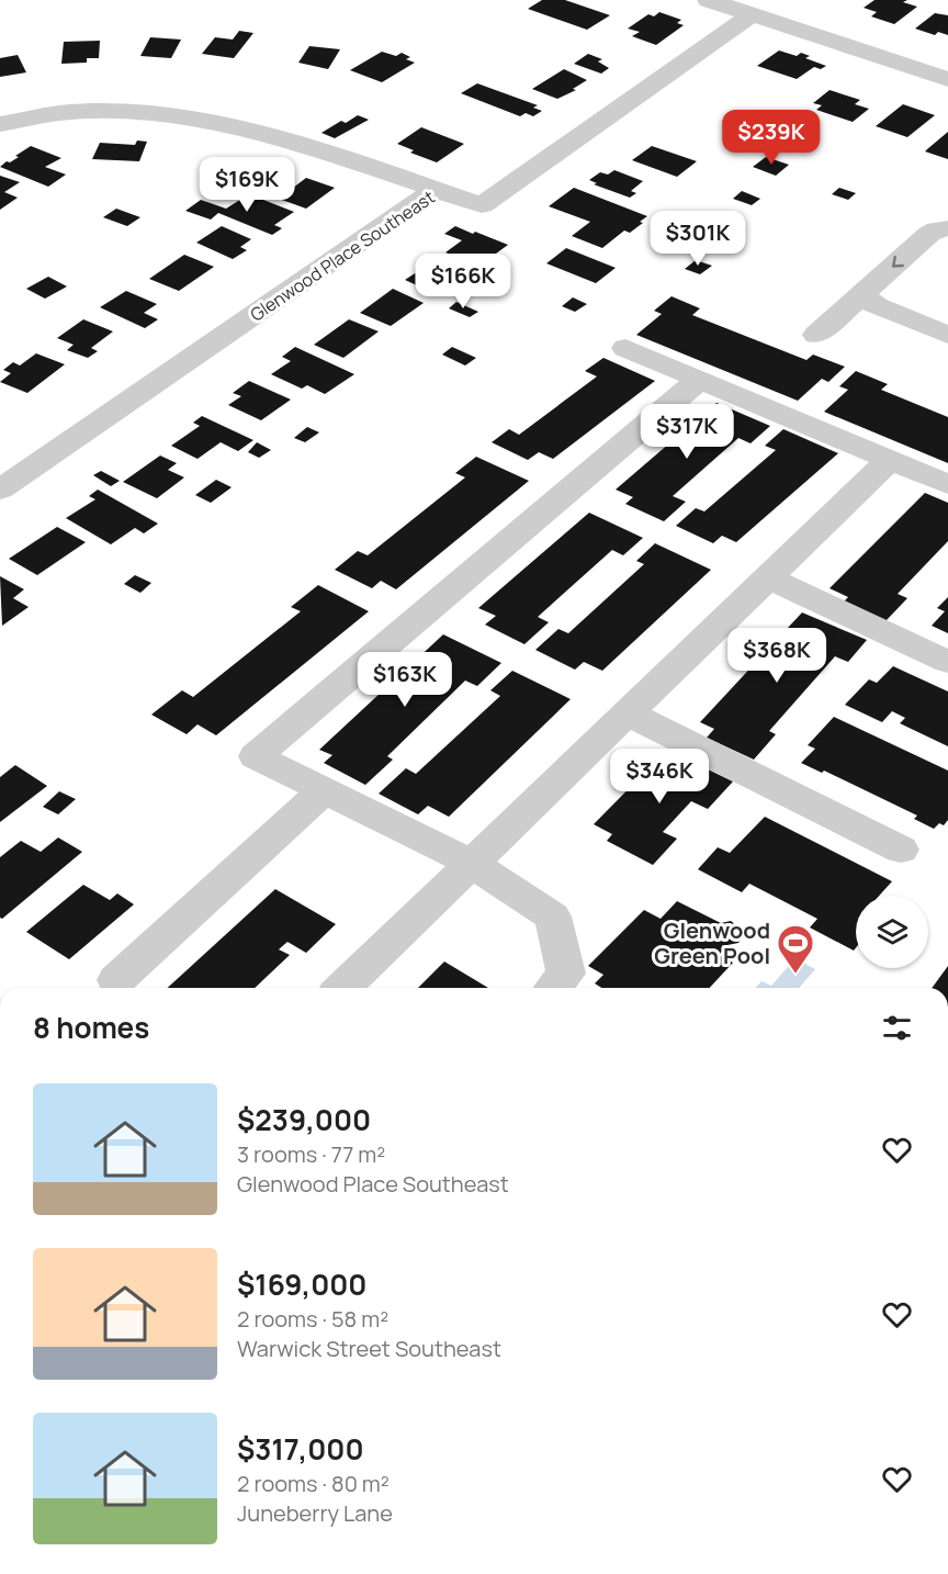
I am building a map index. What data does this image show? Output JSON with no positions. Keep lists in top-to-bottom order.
{
  "streets": {
    "street": ["Glenwood Place Southeast"]
  },
  "places": {
    "sports": ["Glenwood Green Pool"]
  },
  "page": {
    "price": [
      "$239K",
      "$169K",
      "$301K",
      "$166K",
      "$317K",
      "$368K",
      "$163K",
      "$346K"
    ],
    "heading": "8 homes",
    "list": [
      {
        "name": "$239,000",
        "note": "3 rooms · 77 m² · Glenwood Place Southeast"
      },
      {
        "name": "$169,000",
        "note": "2 rooms · 58 m² · Warwick Street Southeast"
      },
      {
        "name": "$317,000",
        "note": "2 rooms · 80 m² · Juneberry Lane"
      }
    ]
  }
}
